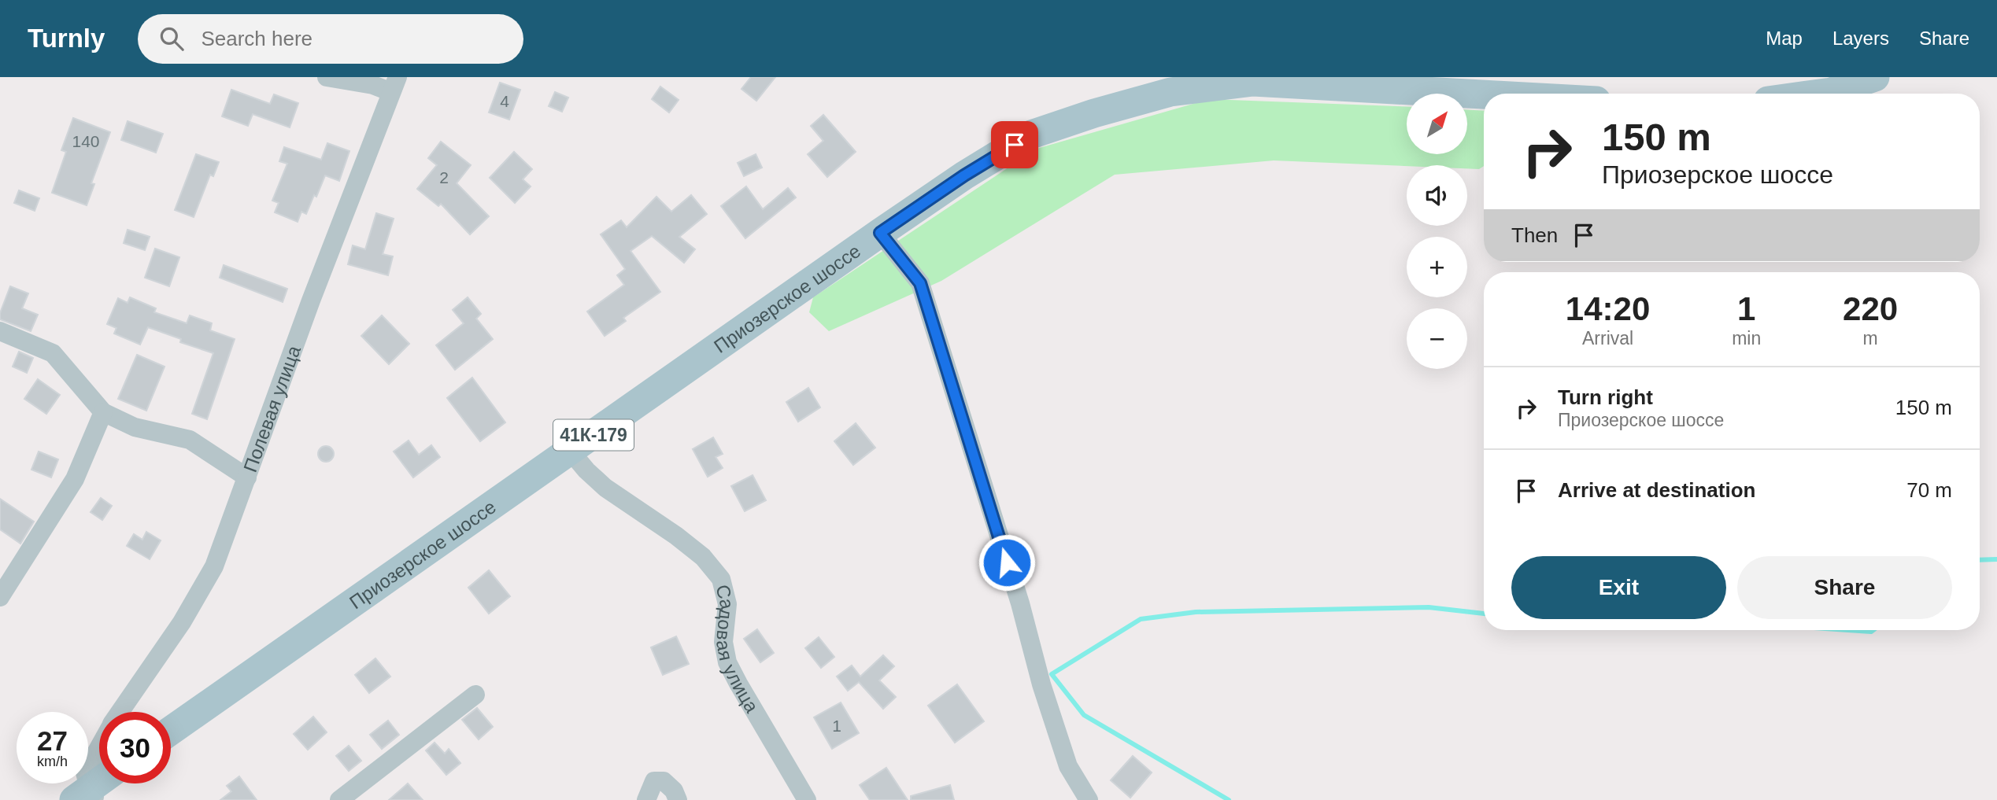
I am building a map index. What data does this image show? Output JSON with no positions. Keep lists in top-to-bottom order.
{
  "streets": {
    "main road": ["Приозерское шоссе", "41К-179"],
    "street": ["Полевая улица", "Садовая улица"]
  },
  "crossings": [
    ["Приозерское шоссе", "Садовая улица"]
  ],
  "house_numbers": [
    "4",
    "140",
    "2",
    "1"
  ],
  "north": "top right",
  "page": {
    "header": "Turnly",
    "search": "Search here",
    "nav": ["Map", "Layers", "Share"],
    "map_buttons": ["+", "−"],
    "turn": ["150 m", "Приозерское шоссе"],
    "then": "Then",
    "eta": [
      "14:20",
      "Arrival",
      "1",
      "min",
      "220",
      "m"
    ],
    "list": [
      {
        "name": "Turn right",
        "note": "Приозерское шоссе",
        "value": "150 m"
      },
      {
        "name": "Arrive at destination",
        "value": "70 m"
      }
    ],
    "buttons": ["Exit", "Share"],
    "speed": "27 km/h",
    "limit": "30"
  }
}
